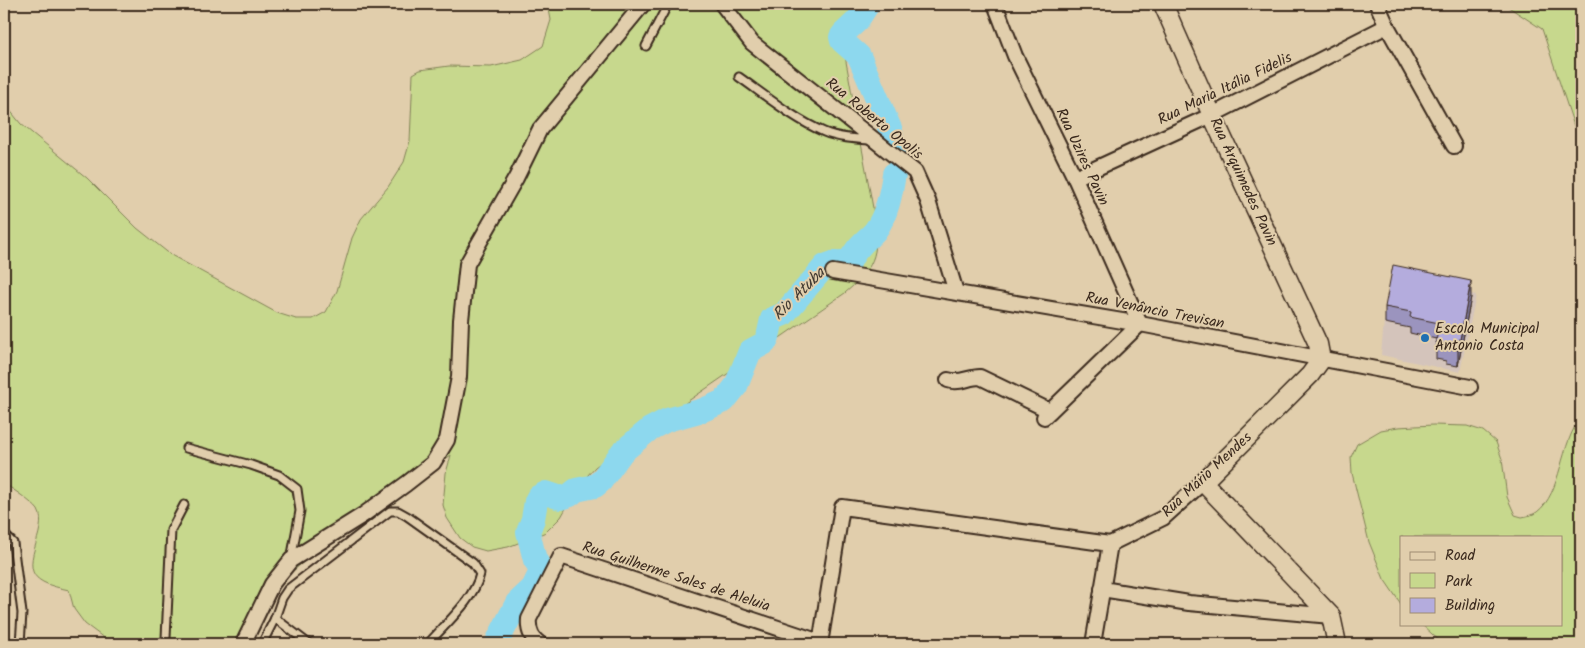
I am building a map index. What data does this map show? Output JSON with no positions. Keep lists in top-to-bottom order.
{
  "streets": {
    "street": [
      "Rua Maria Itália Fidelis",
      "Rua Roberto Opolis",
      "Rua Uzires Pavin",
      "Rua Arquimedes Pavin",
      "Rua Venâncio Trevisan",
      "Rua Mário Mendes",
      "Rua Guilherme Sales de Aleluia"
    ]
  },
  "crossings": [
    ["Rua Maria Itália Fidelis", "Rua Uzires Pavin"],
    ["Rua Maria Itália Fidelis", "Rua Arquimedes Pavin"],
    ["Rua Roberto Opolis", "Rua Venâncio Trevisan"],
    ["Rua Uzires Pavin", "Rua Venâncio Trevisan"],
    ["Rua Arquimedes Pavin", "Rua Venâncio Trevisan"],
    ["Rua Arquimedes Pavin", "Rua Mário Mendes"],
    ["Rua Venâncio Trevisan", "Rua Mário Mendes"]
  ],
  "water": ["Rio Atuba"],
  "places": ["Escola Municipal Antonio Costa"],
  "legend": ["Road", "Park", "Building"]
}
